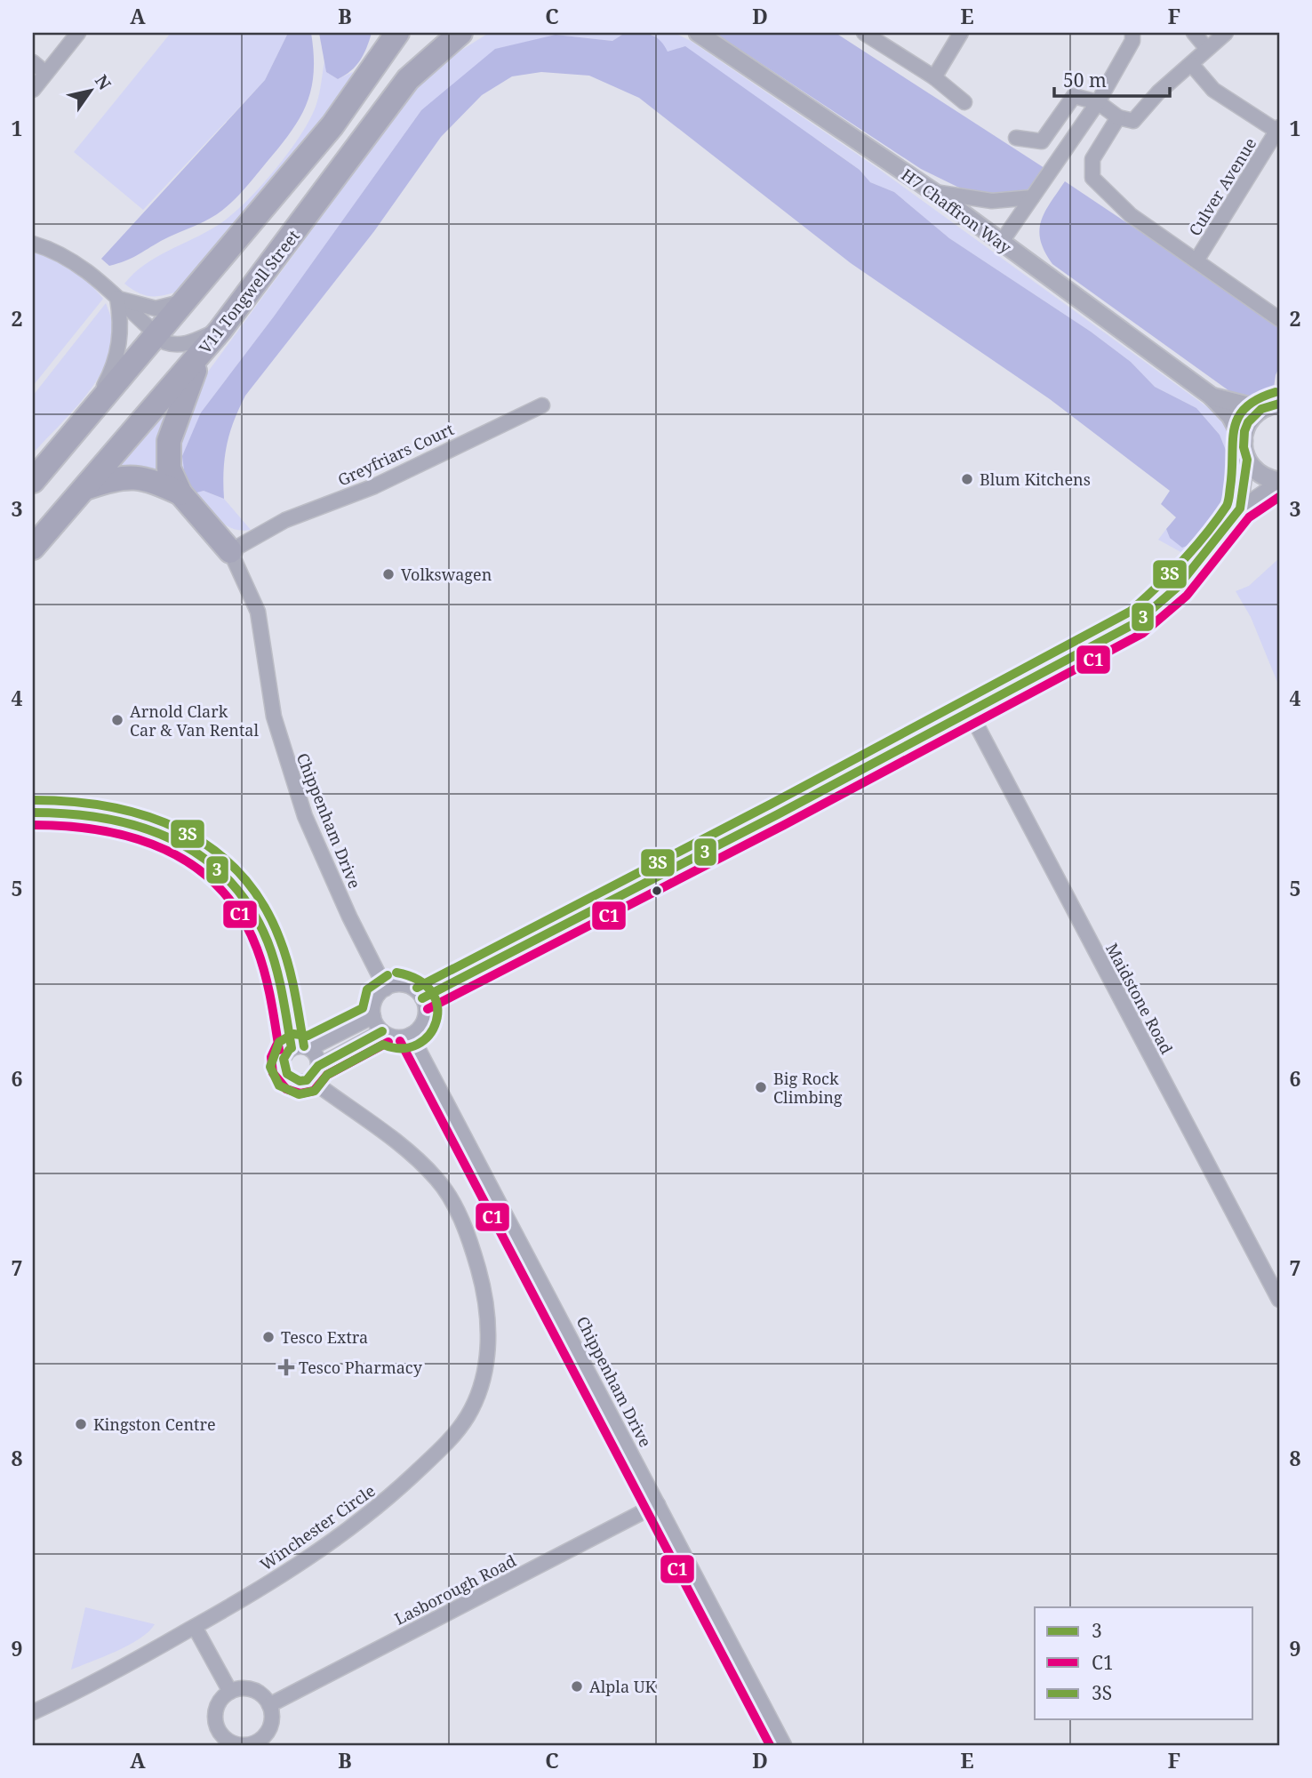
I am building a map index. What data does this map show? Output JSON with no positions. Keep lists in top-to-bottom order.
{
  "streets": {
    "highway": ["V11 Tongwell Street"],
    "street": [
      "Culver Avenue",
      "H7 Chaffron Way",
      "Greyfriars Court",
      "Chippenham Drive",
      "Maidstone Road",
      "Winchester Circle",
      "Lasborough Road"
    ]
  },
  "crossings": [
    ["Greyfriars Court", "Chippenham Drive"],
    ["Chippenham Drive", "Lasborough Road"]
  ],
  "places": {
    "other": [
      "Blum Kitchens",
      "Volkswagen",
      "Arnold Clark Car & Van Rental",
      "Big Rock Climbing",
      "Tesco Extra",
      "Kingston Centre",
      "Alpla UK"
    ],
    "health": ["Tesco Pharmacy"]
  },
  "lines": ["transit line 3S", "transit line 3", "transit line C1"],
  "legend": ["3", "C1", "3S"],
  "scale_bar": "50 m",
  "north": "top right",
  "grid": {
    "columns": [
      "A",
      "B",
      "C",
      "D",
      "E",
      "F"
    ],
    "rows": [
      "1",
      "2",
      "3",
      "4",
      "5",
      "6",
      "7",
      "8",
      "9"
    ]
  }
}
